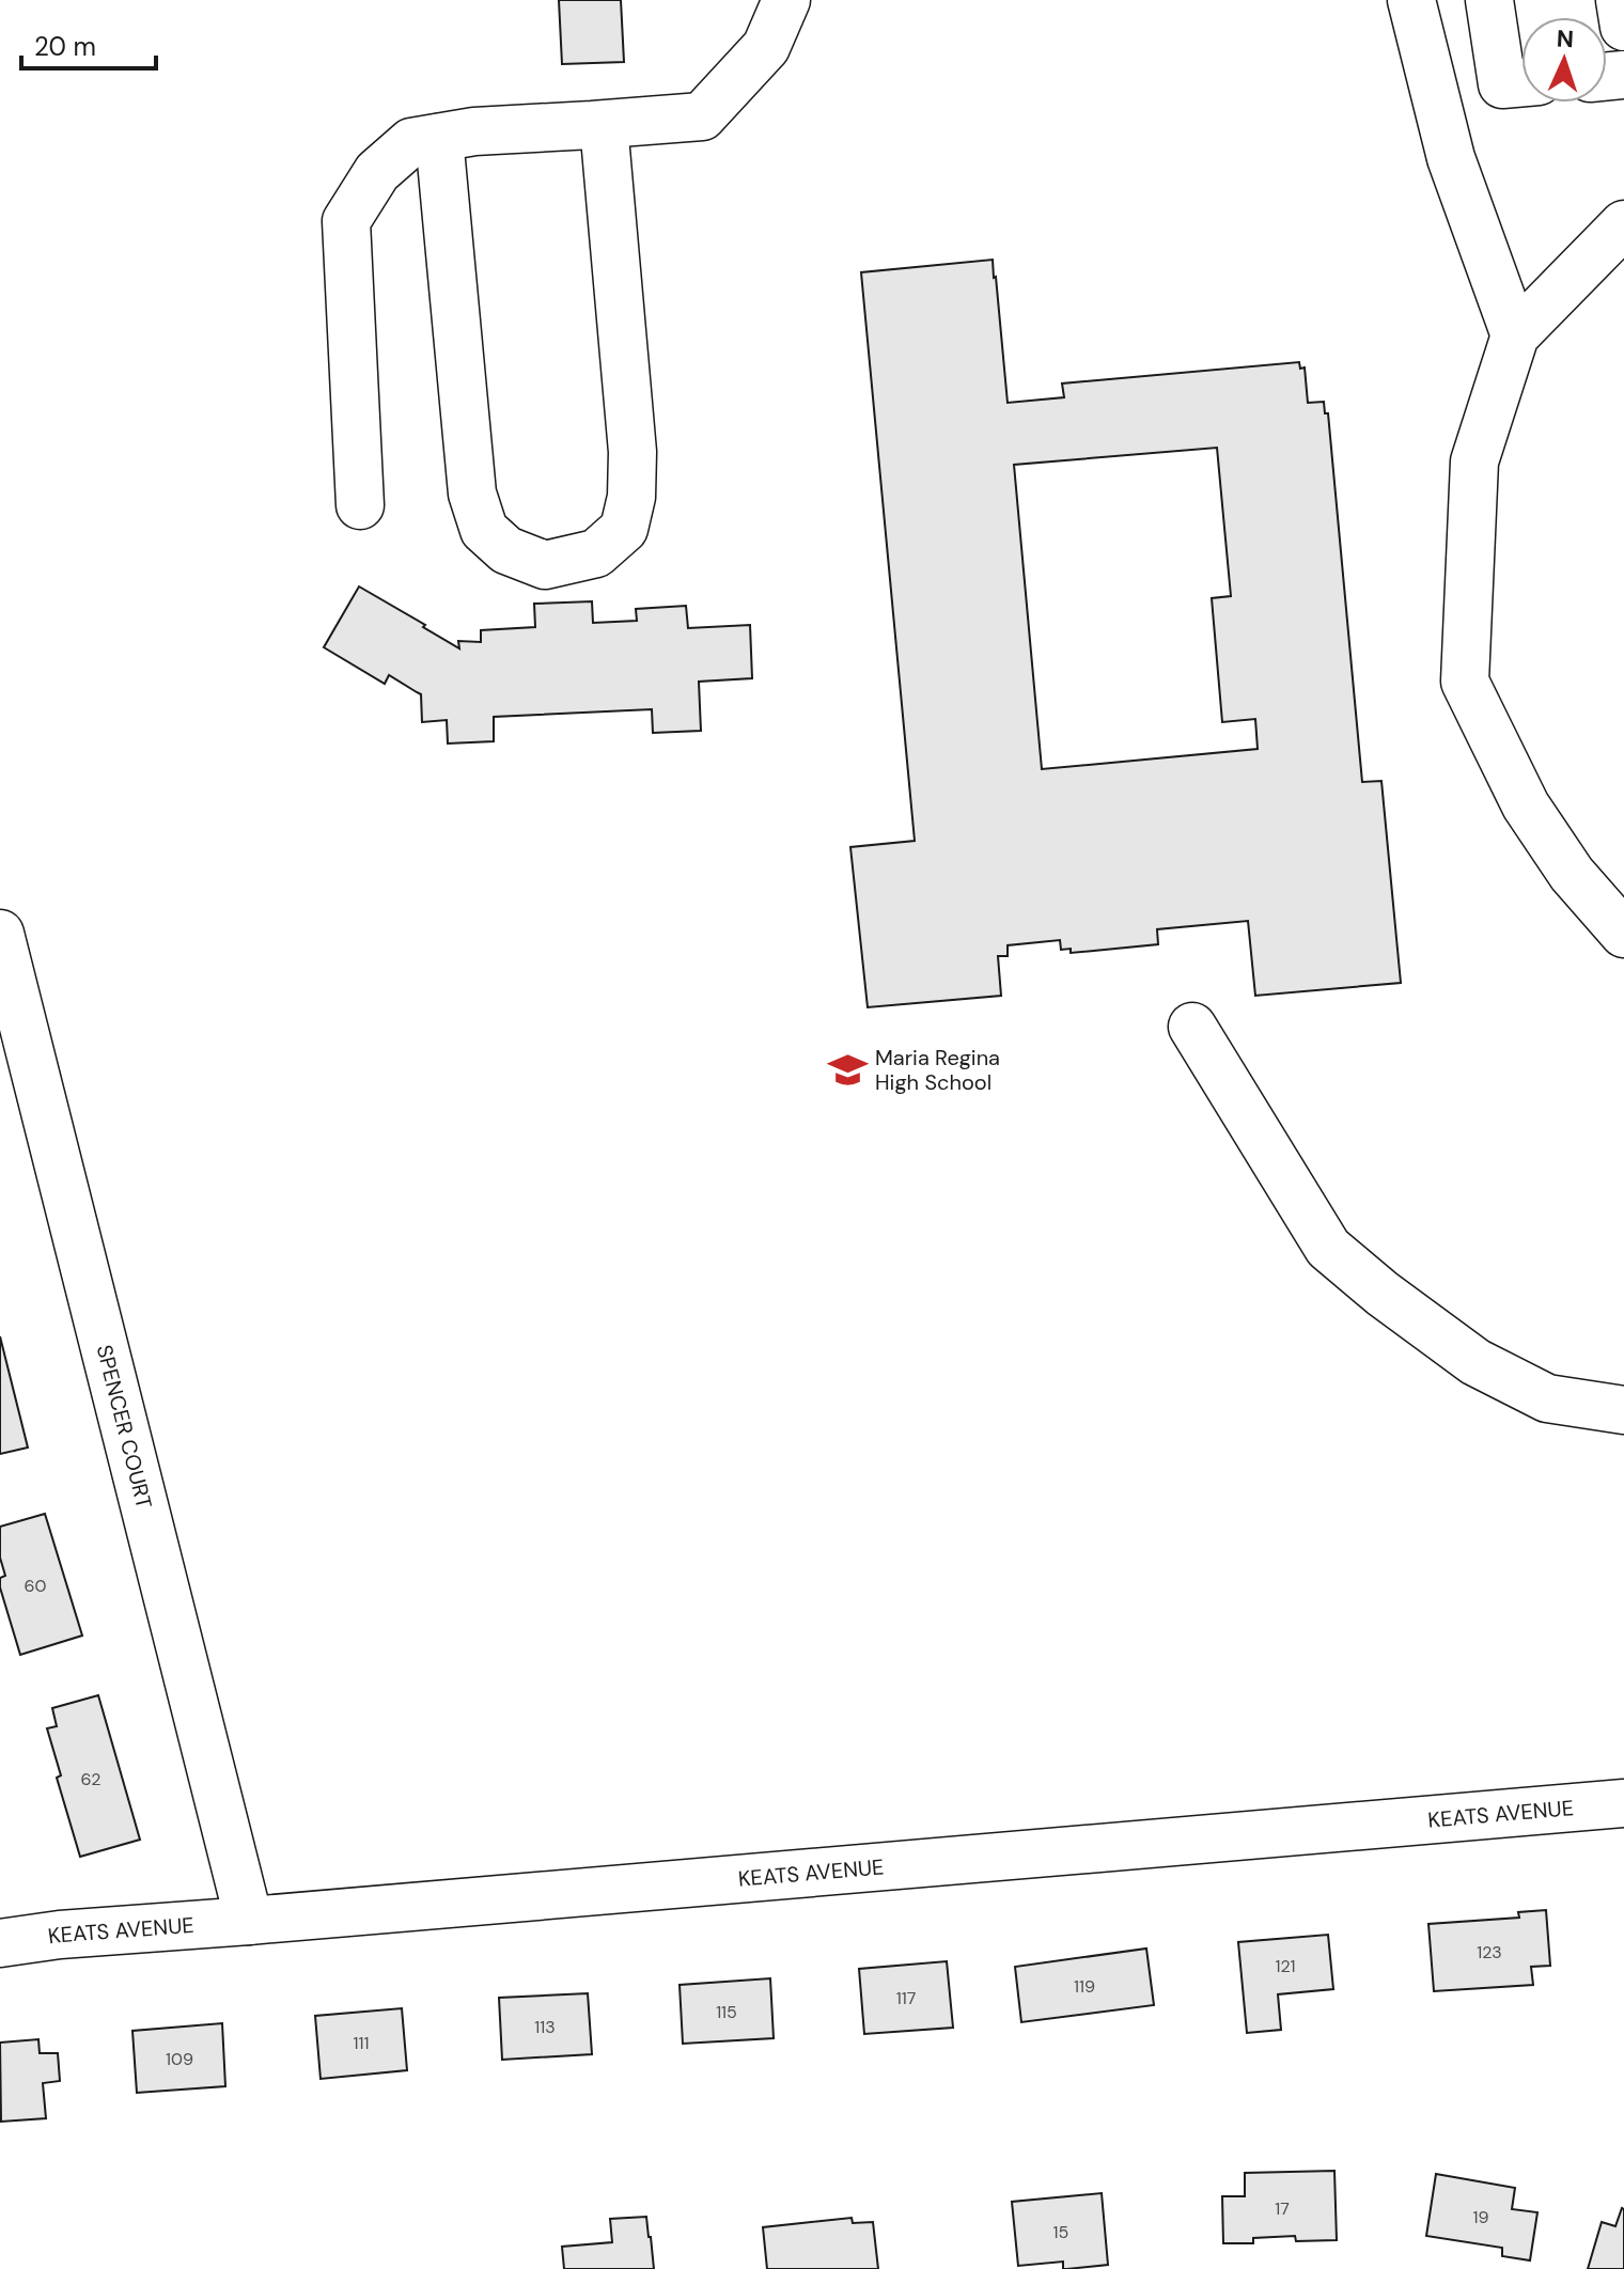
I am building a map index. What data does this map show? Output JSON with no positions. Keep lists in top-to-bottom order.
{
  "streets": {
    "street": ["SPENCER COURT", "KEATS AVENUE"]
  },
  "crossings": [
    ["SPENCER COURT", "KEATS AVENUE"]
  ],
  "places": {
    "school or university": ["Maria Regina High School"]
  },
  "house_numbers": [
    "60",
    "62",
    "123",
    "121",
    "119",
    "117",
    "115",
    "113",
    "111",
    "109",
    "17",
    "19",
    "15"
  ],
  "scale_bar": "20 m",
  "north": "top"
}
